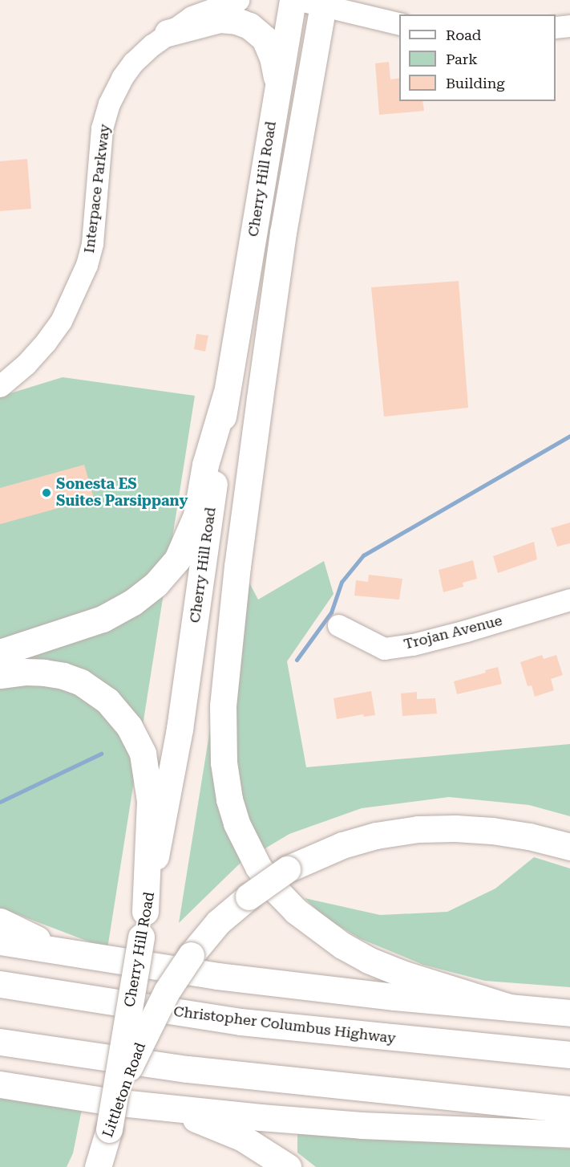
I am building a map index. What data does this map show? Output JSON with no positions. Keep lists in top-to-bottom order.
{
  "streets": {
    "main road": ["Cherry Hill Road", "Christopher Columbus Highway", "Littleton Road"],
    "street": ["Interpace Parkway", "Trojan Avenue"]
  },
  "crossings": [
    ["Cherry Hill Road", "Littleton Road"]
  ],
  "places": ["Sonesta ES Suites Parsippany"],
  "legend": ["Road", "Park", "Building"]
}
